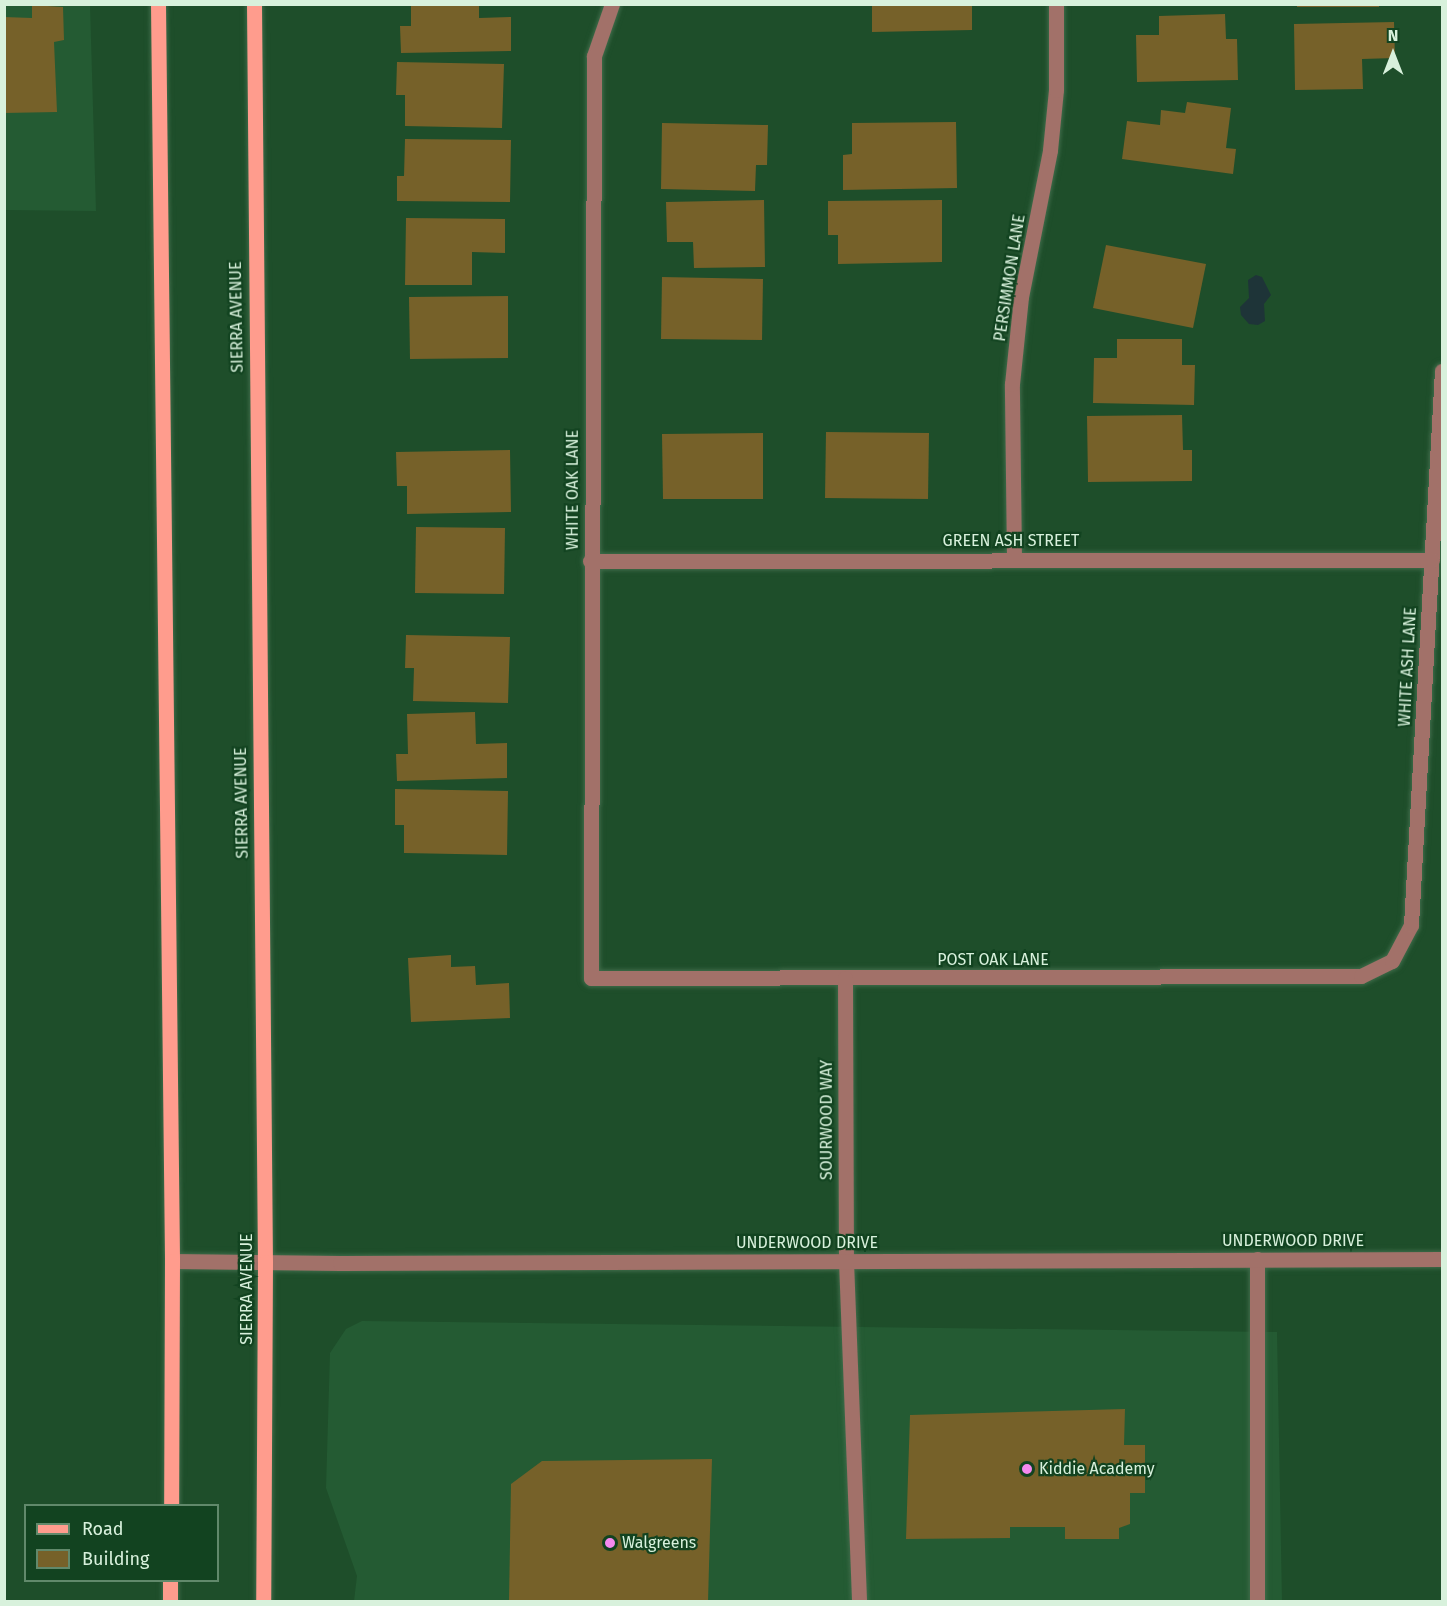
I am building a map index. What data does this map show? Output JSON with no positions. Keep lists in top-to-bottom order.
{
  "streets": {
    "main road": ["SIERRA AVENUE"],
    "street": [
      "PERSIMMON LANE",
      "WHITE OAK LANE",
      "GREEN ASH STREET",
      "WHITE ASH LANE",
      "POST OAK LANE",
      "SOURWOOD WAY",
      "UNDERWOOD DRIVE"
    ]
  },
  "crossings": [
    ["PERSIMMON LANE", "GREEN ASH STREET"],
    ["SIERRA AVENUE", "UNDERWOOD DRIVE"],
    ["WHITE OAK LANE", "GREEN ASH STREET"],
    ["WHITE OAK LANE", "POST OAK LANE"],
    ["GREEN ASH STREET", "WHITE ASH LANE"],
    ["WHITE ASH LANE", "POST OAK LANE"],
    ["POST OAK LANE", "SOURWOOD WAY"],
    ["SOURWOOD WAY", "UNDERWOOD DRIVE"]
  ],
  "places": ["Kiddie Academy", "Walgreens"],
  "legend": ["Road", "Building"],
  "north": "top"
}
